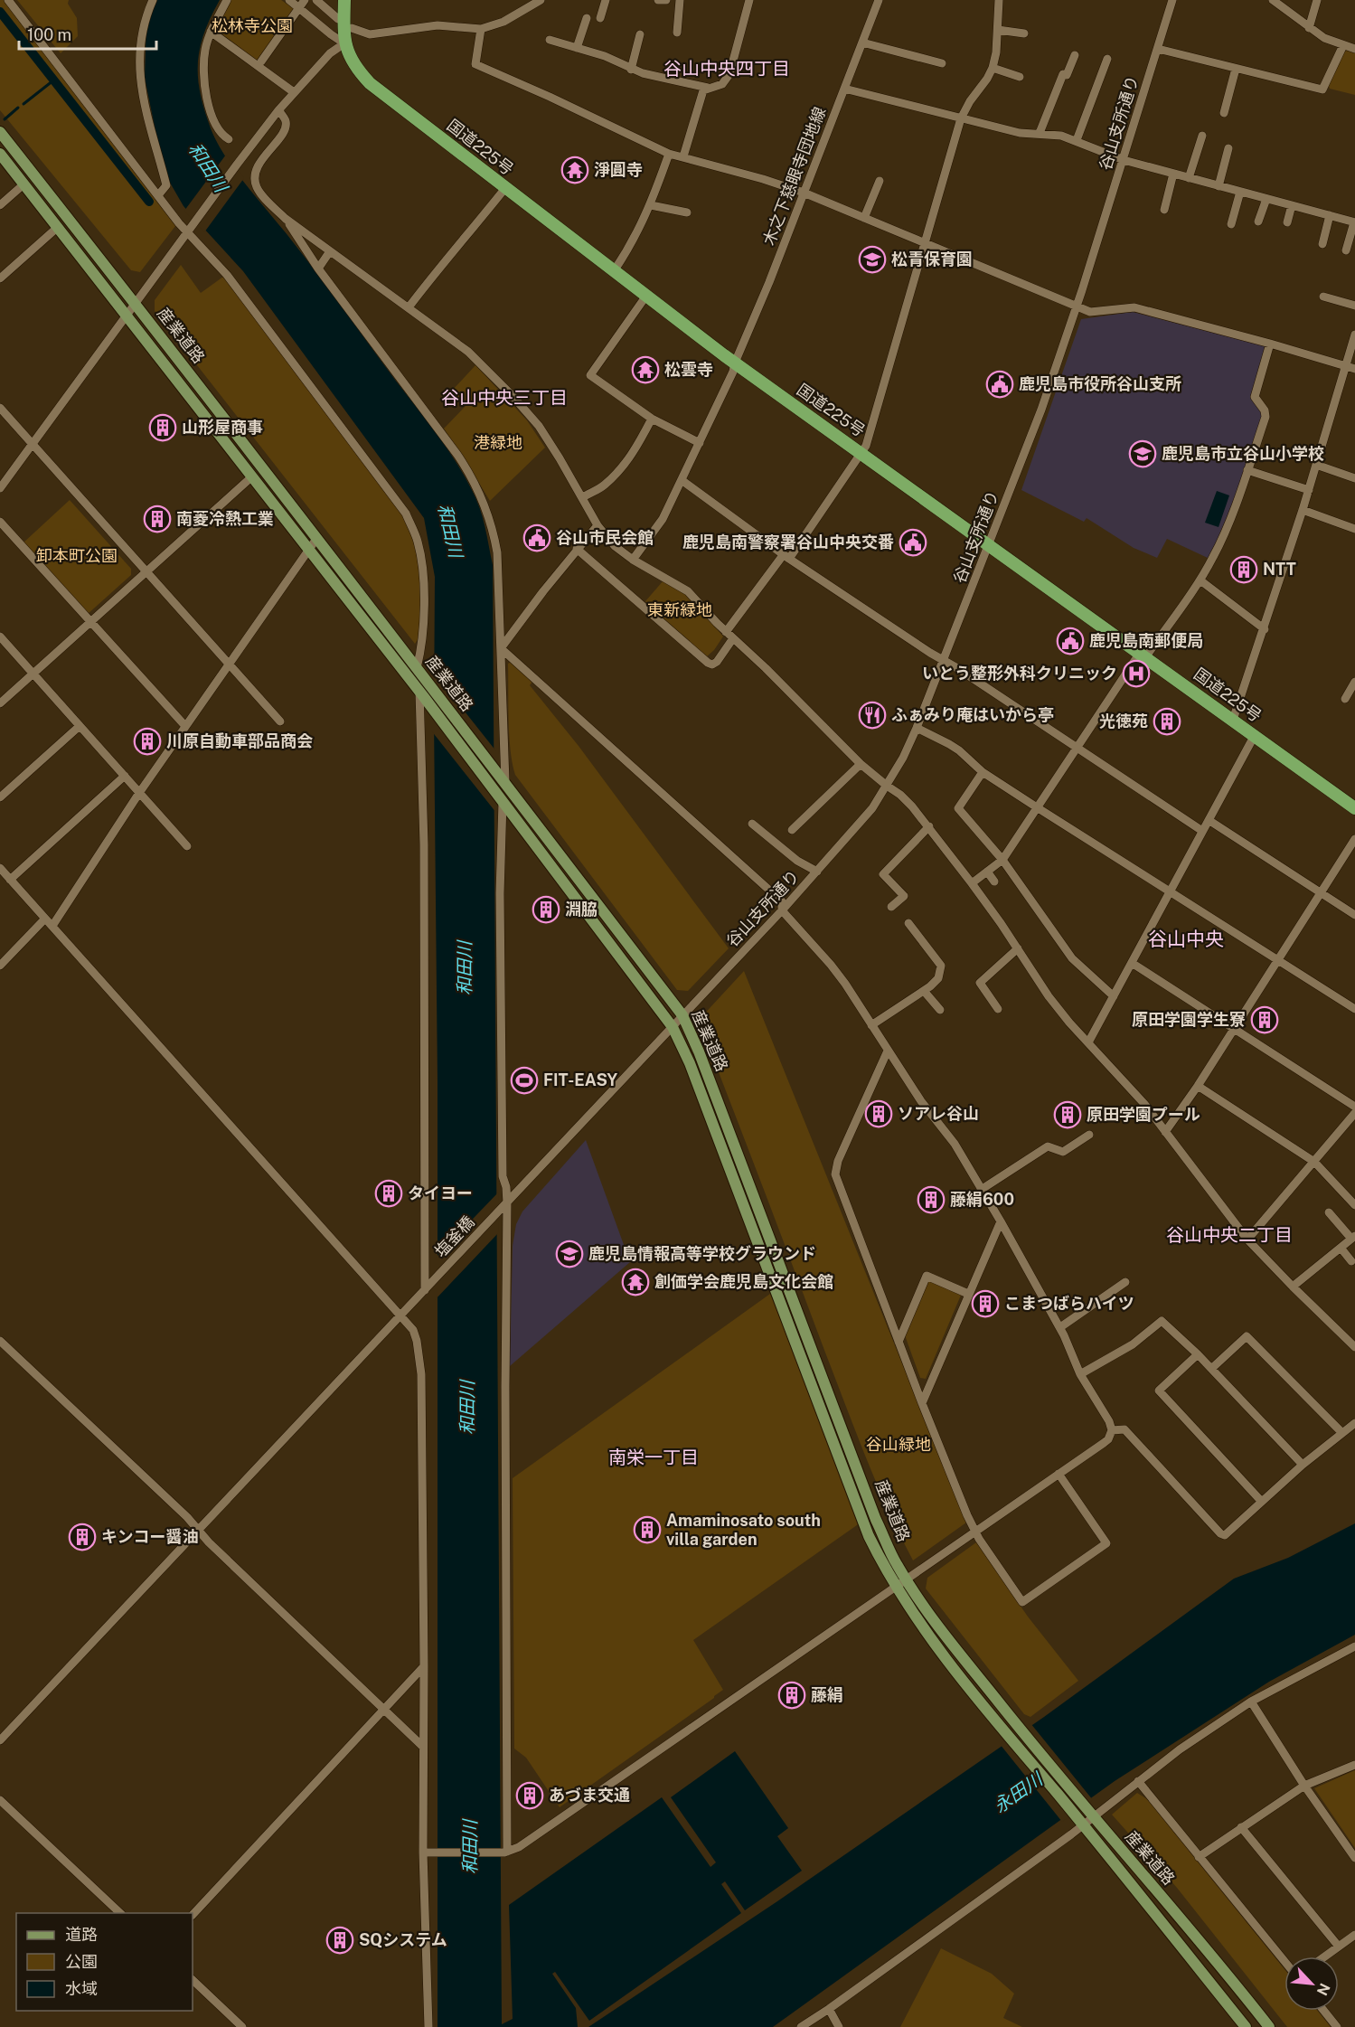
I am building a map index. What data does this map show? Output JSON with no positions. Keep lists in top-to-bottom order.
{
  "streets": {
    "highway": ["国道225号"],
    "main road": ["産業道路"],
    "street": ["谷山支所通り", "木之下慈眼寺団地線", "塩釜橋"]
  },
  "crossings": [
    ["谷山支所通り", "国道225号"],
    ["谷山支所通り", "産業道路"],
    ["谷山支所通り", "塩釜橋"],
    ["国道225号", "木之下慈眼寺団地線"],
    ["産業道路", "塩釜橋"]
  ],
  "districts": [
    "谷山中央四丁目",
    "谷山中央三丁目",
    "谷山中央",
    "谷山中央二丁目",
    "南栄一丁目"
  ],
  "water": ["和田川", "永田川"],
  "parks": [
    "松林寺公園",
    "港緑地",
    "卸本町公園",
    "東新緑地",
    "谷山緑地"
  ],
  "places": {
    "temple": ["淨圓寺", "松雲寺", "創価学会鹿児島文化会館"],
    "school or university": ["松青保育園", "鹿児島市立谷山小学校", "鹿児島情報高等学校グラウンド"],
    "public building": [
      "鹿児島市役所谷山支所",
      "谷山市民会館",
      "鹿児島南警察署谷山中央交番",
      "鹿児島南郵便局"
    ],
    "building": [
      "山形屋商事",
      "南菱冷熱工業",
      "NTT",
      "光徳苑",
      "川原自動車部品商会",
      "淵脇",
      "原田学園学生寮",
      "ソアレ谷山",
      "原田学園プール",
      "タイヨー",
      "藤絹600",
      "こまつばらハイツ",
      "Amaminosato south villa garden",
      "キンコー醤油",
      "藤絹",
      "あづま交通",
      "SQシステム"
    ],
    "hospital": ["いとう整形外科クリニック"],
    "restaurant": ["ふぁみり庵はいから亭"],
    "sports": ["FIT-EASY"]
  },
  "legend": ["道路", "公園", "水域"],
  "scale_bar": "100 m",
  "north": "bottom right"
}
